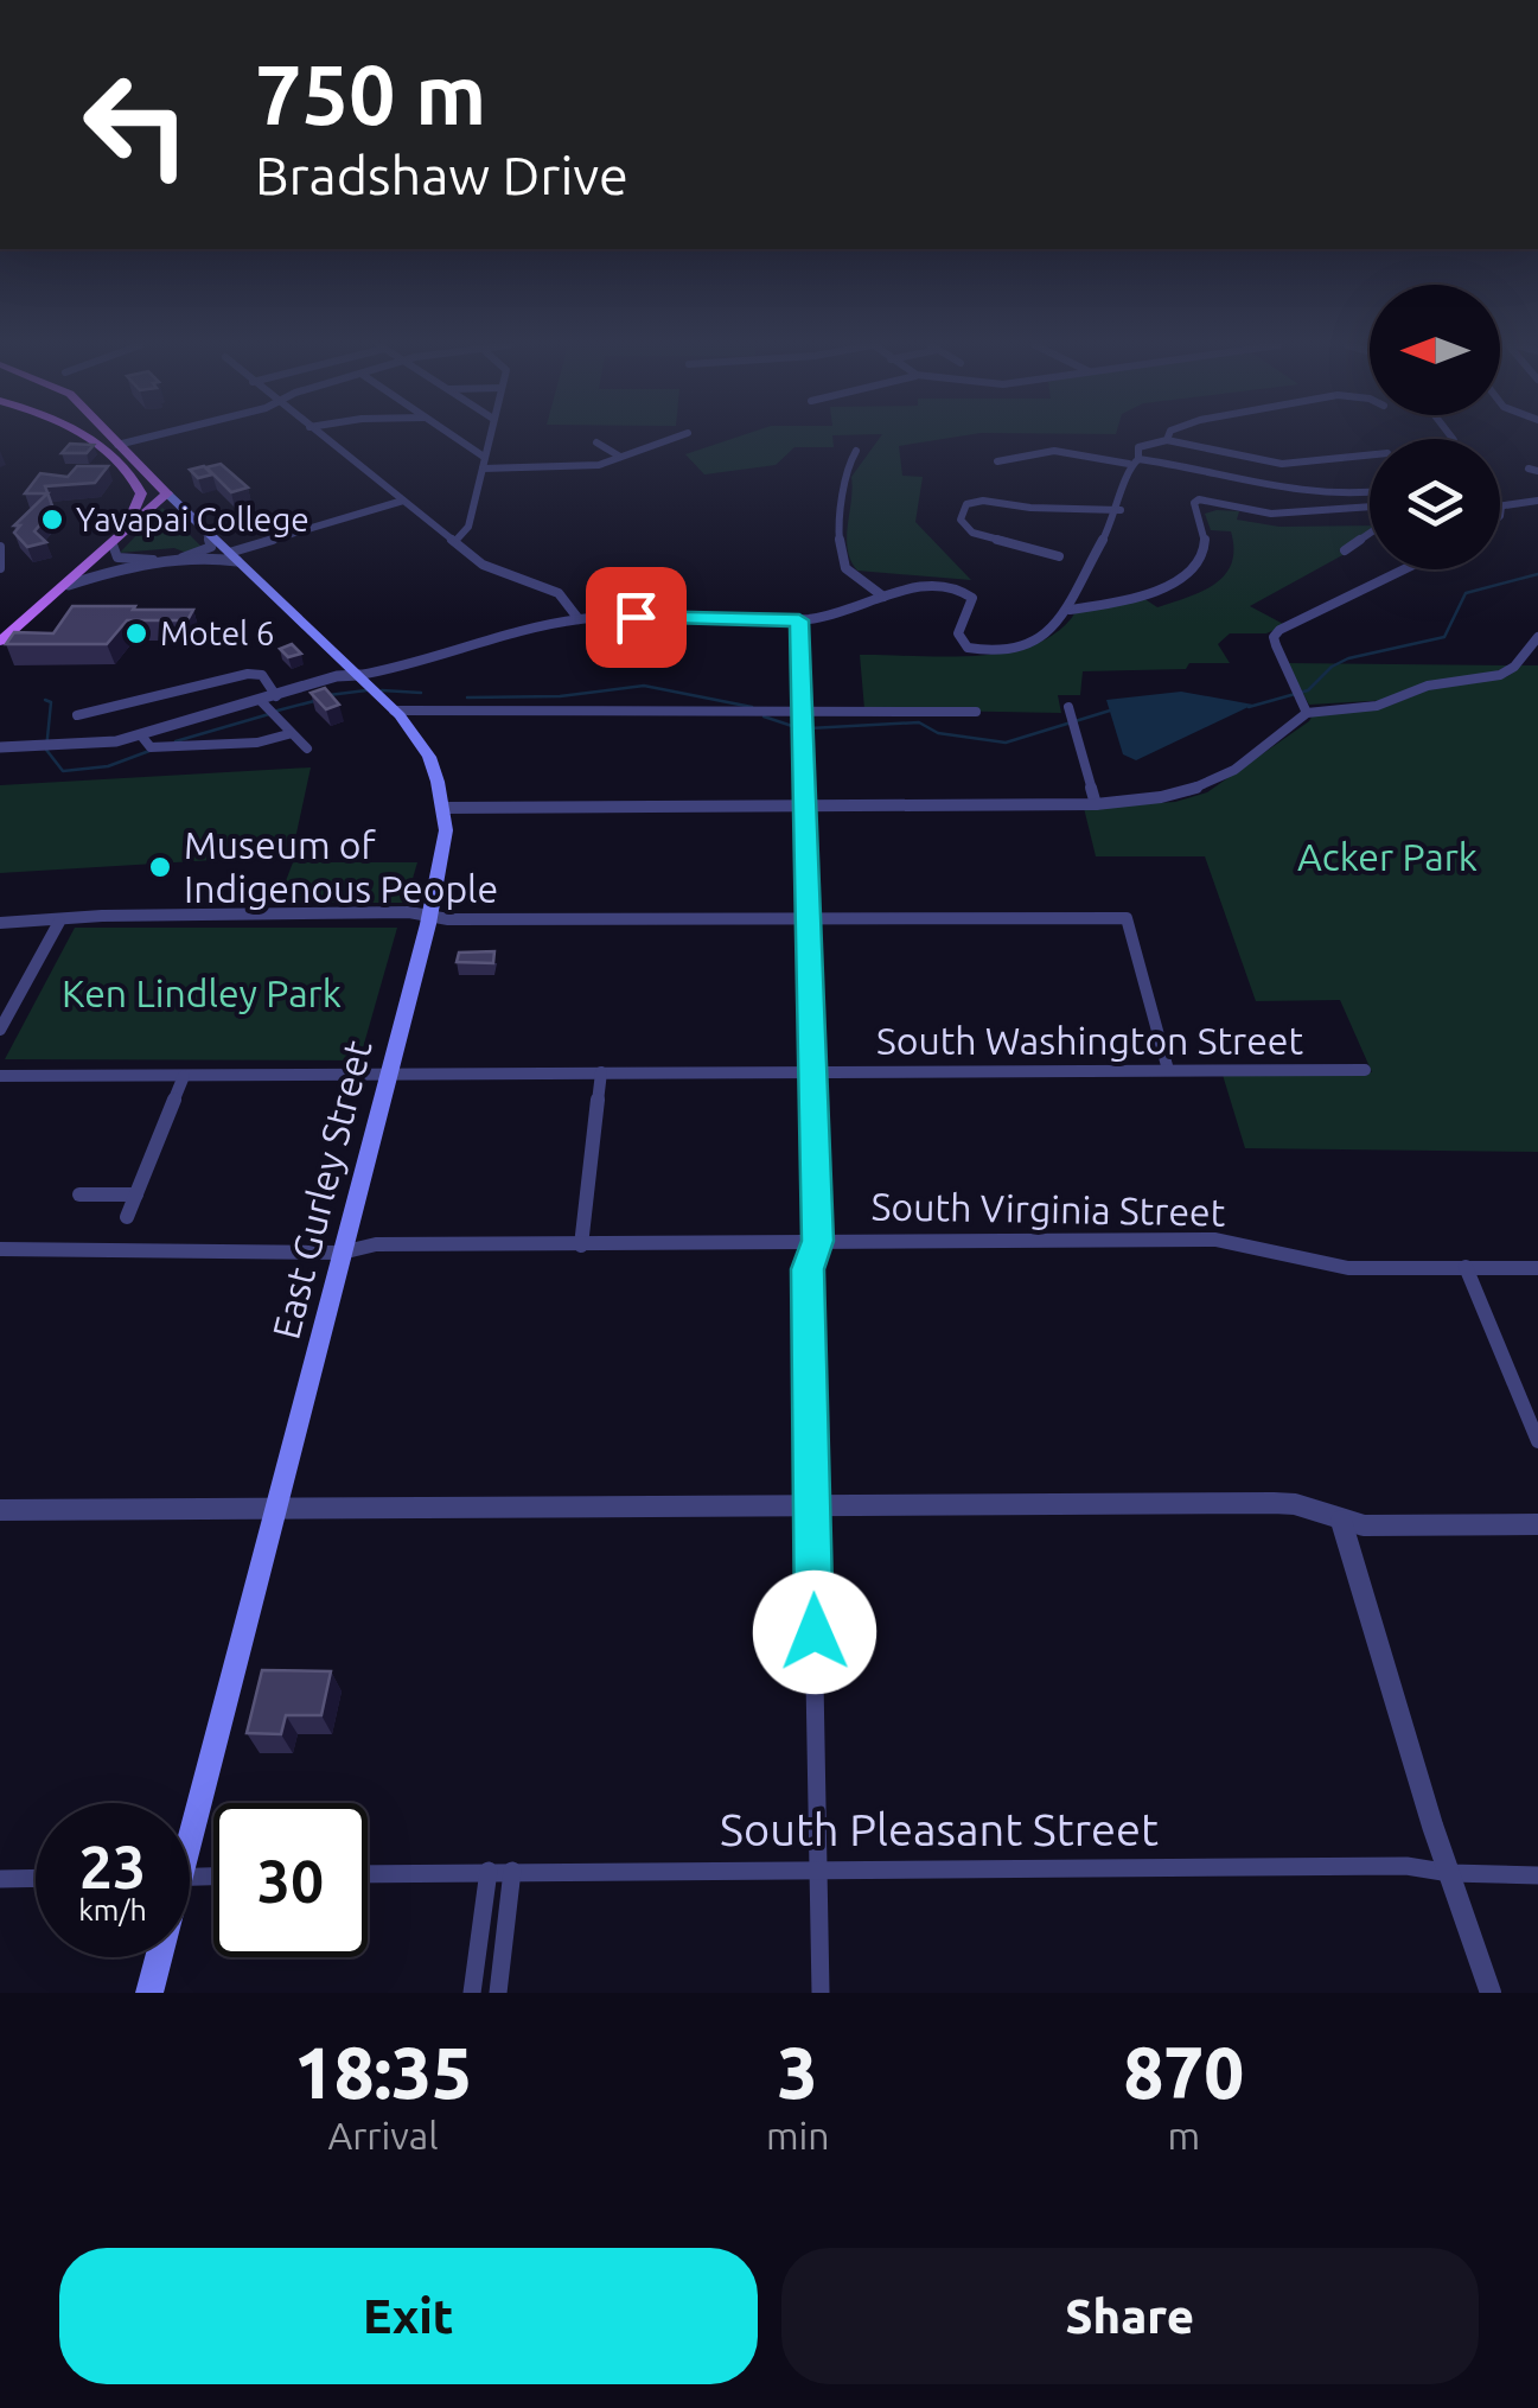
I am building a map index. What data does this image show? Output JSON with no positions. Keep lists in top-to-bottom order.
{
  "streets": {
    "main road": ["East Gurley Street"],
    "street": ["South Washington Street", "South Virginia Street", "South Pleasant Street"]
  },
  "crossings": [
    ["South Washington Street", "East Gurley Street"],
    ["East Gurley Street", "South Virginia Street"]
  ],
  "parks": ["Acker Park", "Ken Lindley Park"],
  "places": ["Yavapai College", "Motel 6", "Museum of Indigenous People"],
  "north": "left",
  "page": {
    "turn": ["750 m", "Bradshaw Drive"],
    "speed": "23 km/h",
    "limit": "30",
    "eta": [
      "18:35",
      "Arrival",
      "3",
      "min",
      "870",
      "m"
    ],
    "buttons": ["Exit", "Share"]
  }
}
